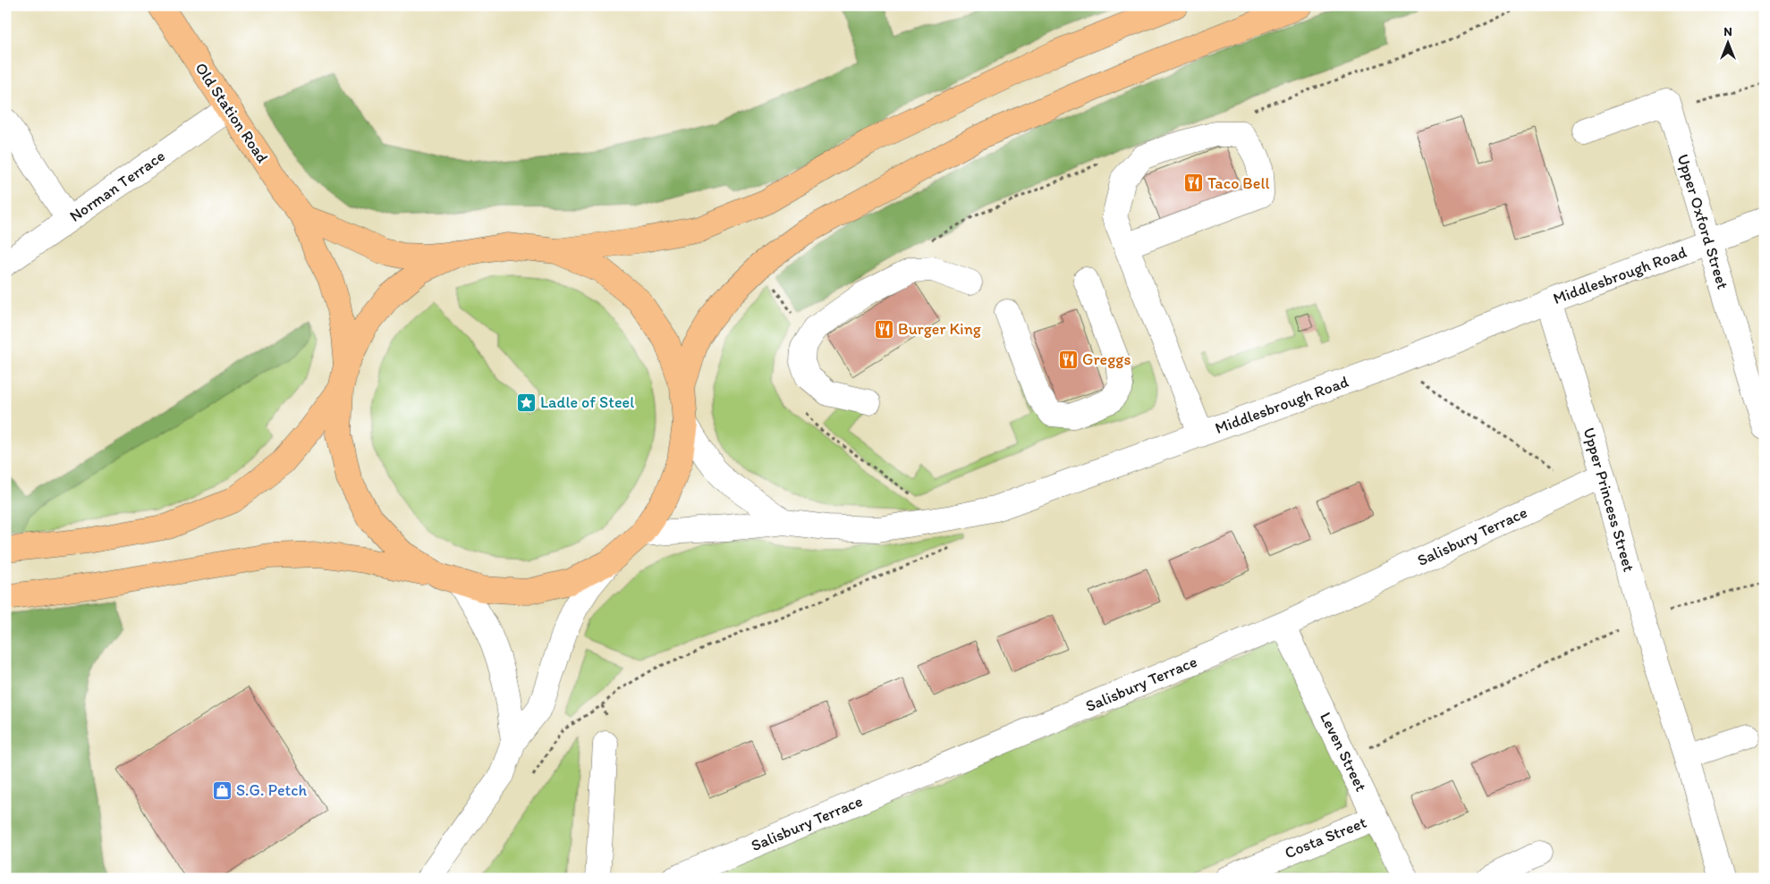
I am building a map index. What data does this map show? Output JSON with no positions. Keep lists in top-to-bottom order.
{
  "streets": {
    "main road": ["Old Station Road"],
    "street": [
      "Norman Terrace",
      "Upper Oxford Street",
      "Middlesbrough Road",
      "Upper Princess Street",
      "Salisbury Terrace",
      "Leven Street",
      "Costa Street"
    ]
  },
  "crossings": [
    ["Old Station Road", "Norman Terrace"],
    ["Upper Oxford Street", "Middlesbrough Road"],
    ["Middlesbrough Road", "Upper Princess Street"],
    ["Upper Princess Street", "Salisbury Terrace"],
    ["Salisbury Terrace", "Leven Street"],
    ["Leven Street", "Costa Street"]
  ],
  "places": {
    "restaurant": ["Taco Bell", "Burger King", "Greggs"],
    "place": ["Ladle of Steel"],
    "shop": ["S.G. Petch"]
  },
  "north": "top"
}
